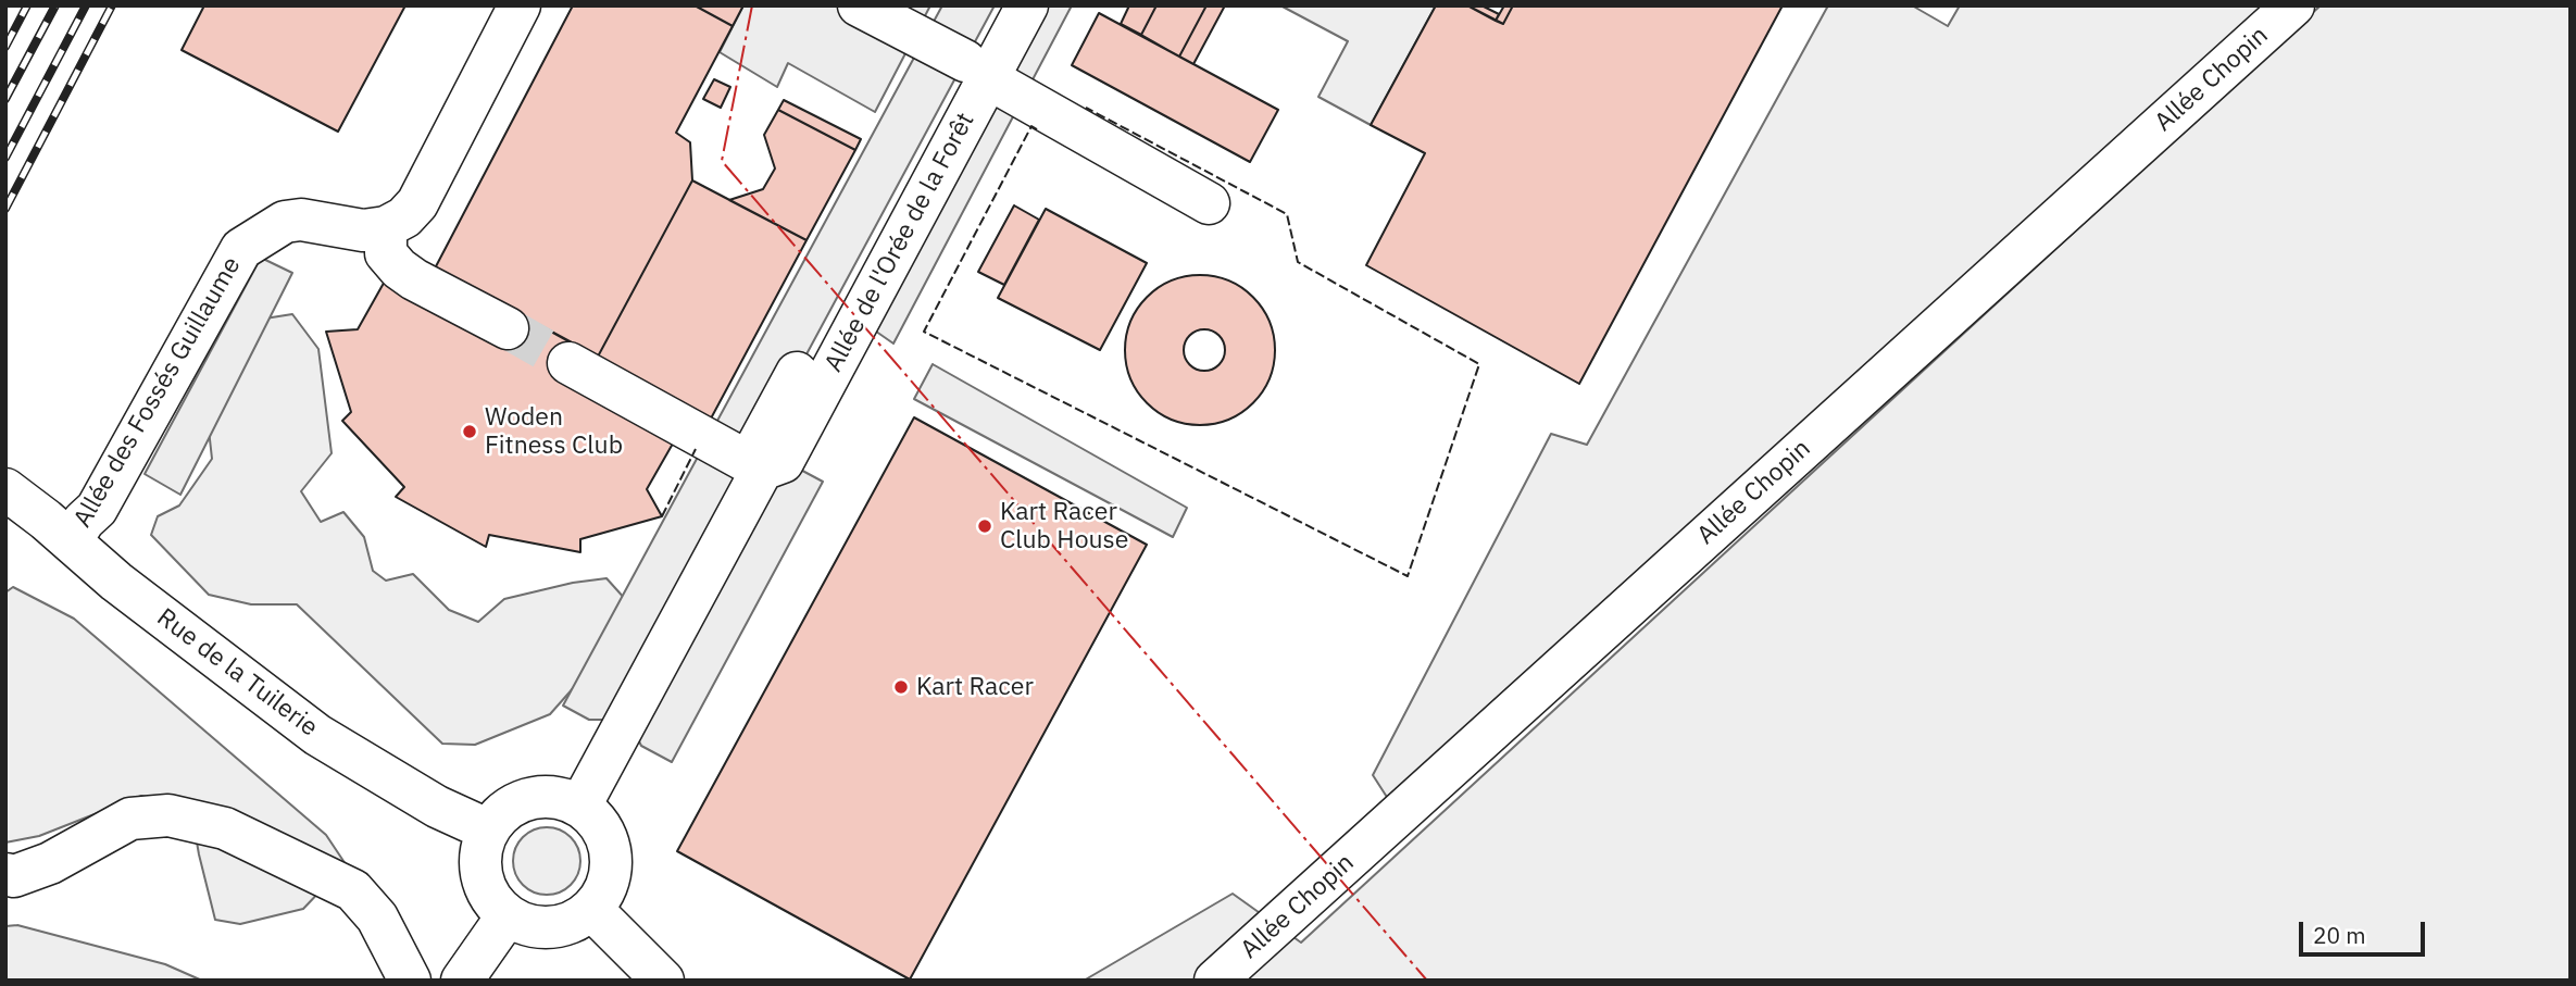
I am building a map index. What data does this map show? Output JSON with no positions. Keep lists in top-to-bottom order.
{
  "streets": {
    "street": [
      "Allée Chopin",
      "Allée de l'Orée de la Forêt",
      "Allée des Fossés Guillaume",
      "Rue de la Tuilerie"
    ]
  },
  "crossings": [
    ["Allée de l'Orée de la Forêt", "Rue de la Tuilerie"],
    ["Allée des Fossés Guillaume", "Rue de la Tuilerie"]
  ],
  "places": ["Woden Fitness Club", "Kart Racer Club House", "Kart Racer"],
  "scale_bar": "20 m"
}
